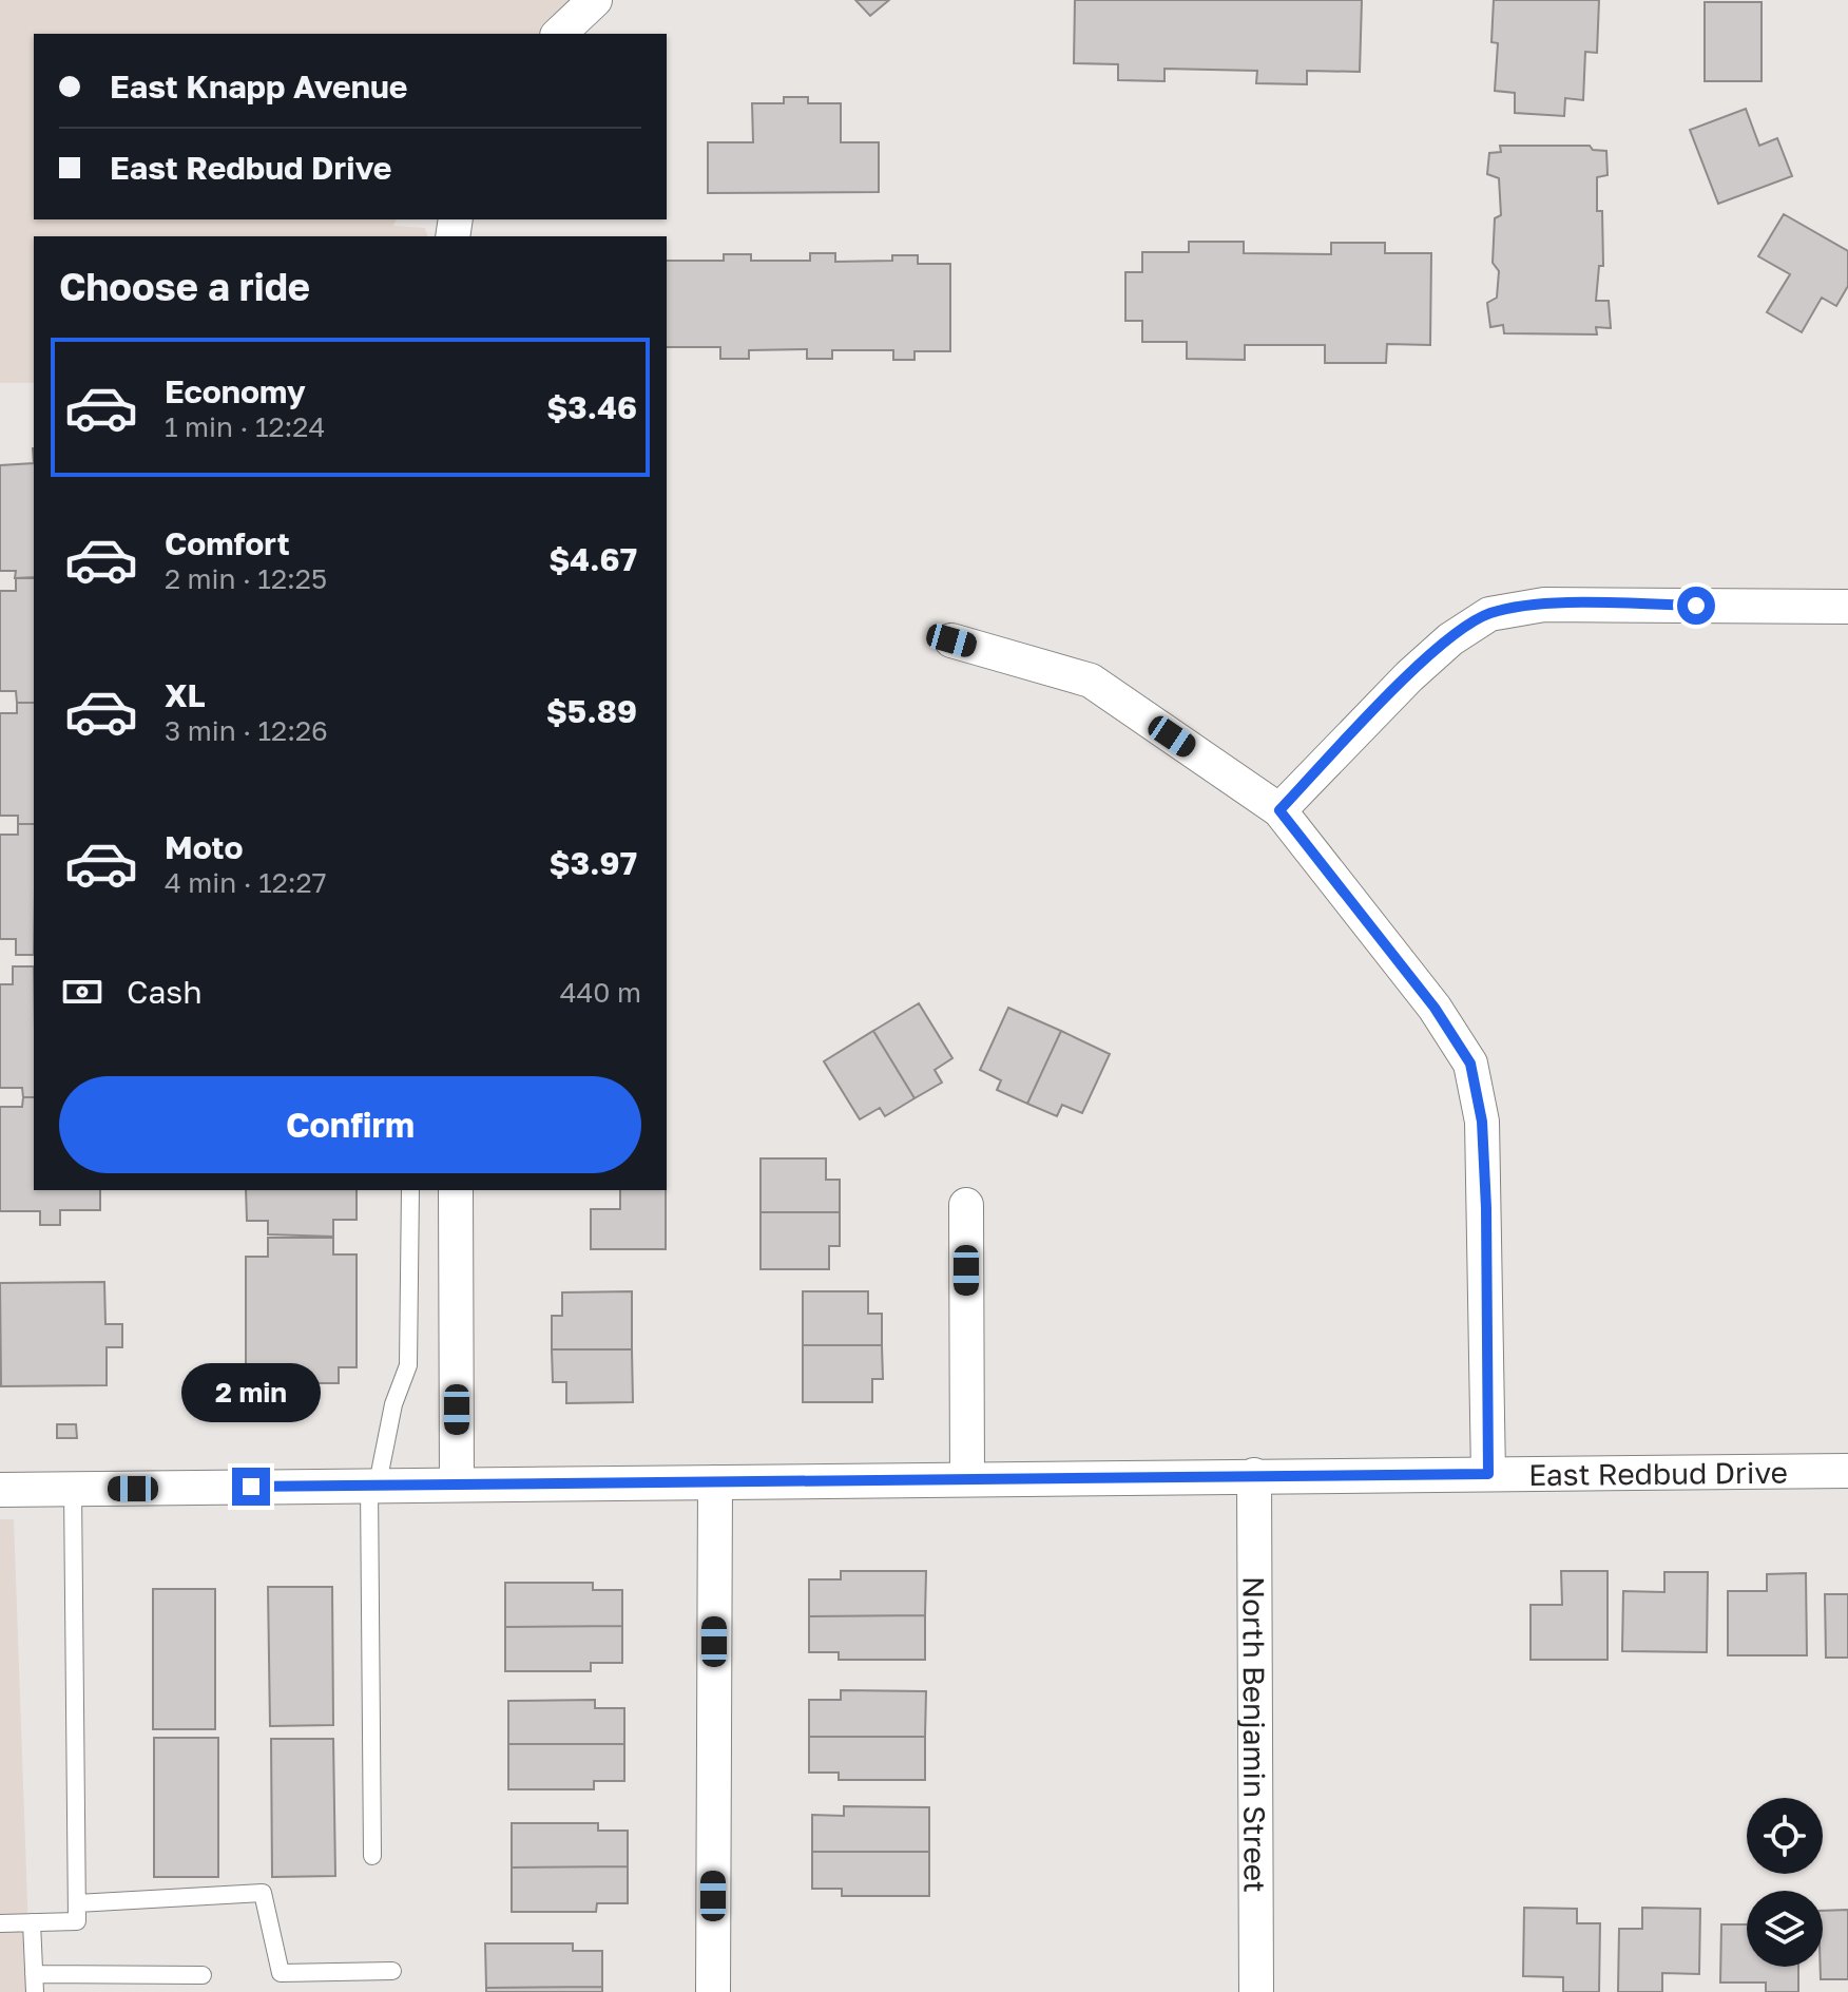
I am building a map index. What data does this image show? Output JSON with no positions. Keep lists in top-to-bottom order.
{
  "streets": {
    "street": ["East Redbud Drive", "North Benjamin Street"]
  },
  "crossings": [
    ["East Redbud Drive", "North Benjamin Street"]
  ],
  "page": {
    "banner": ["East Knapp Avenue", "East Redbud Drive"],
    "heading": "Choose a ride",
    "list": [
      {
        "name": "Economy",
        "note": "1 min · 12:24",
        "value": "$3.46"
      },
      {
        "name": "Comfort",
        "note": "2 min · 12:25",
        "value": "$4.67"
      },
      {
        "name": "XL",
        "note": "3 min · 12:26",
        "value": "$5.89"
      },
      {
        "name": "Moto",
        "note": "4 min · 12:27",
        "value": "$3.97"
      }
    ],
    "pay": ["Cash", "440 m"],
    "buttons": "Confirm",
    "bubble": "2 min"
  }
}
